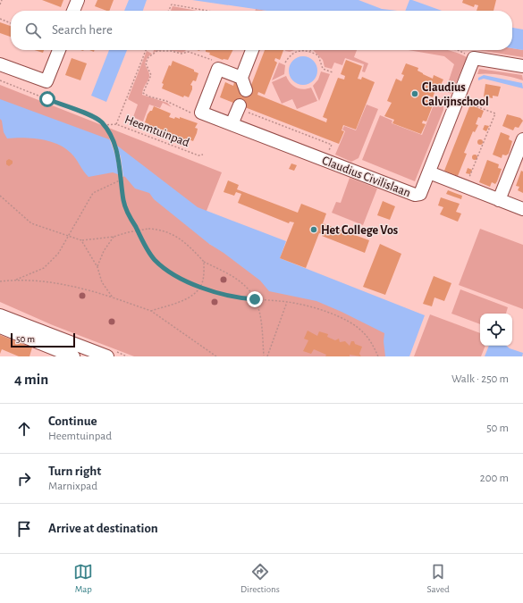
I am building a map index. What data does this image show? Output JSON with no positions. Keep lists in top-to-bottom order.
{
  "streets": {
    "street": ["Claudius Civilislaan"],
    "path": ["Heemtuinpad"]
  },
  "places": ["Claudius Calvijnschool", "Het College Vos"],
  "scale_bar": "50 m",
  "page": {
    "search": "Search here",
    "scale": "50 m",
    "heading": ["4 min", "Walk · 250 m"],
    "list": [
      ["Continue", "Heemtuinpad", "50 m"],
      ["Turn right", "Marnixpad", "200 m"],
      "Arrive at destination"
    ],
    "nav": ["Map", "Directions", "Saved"]
  }
}
